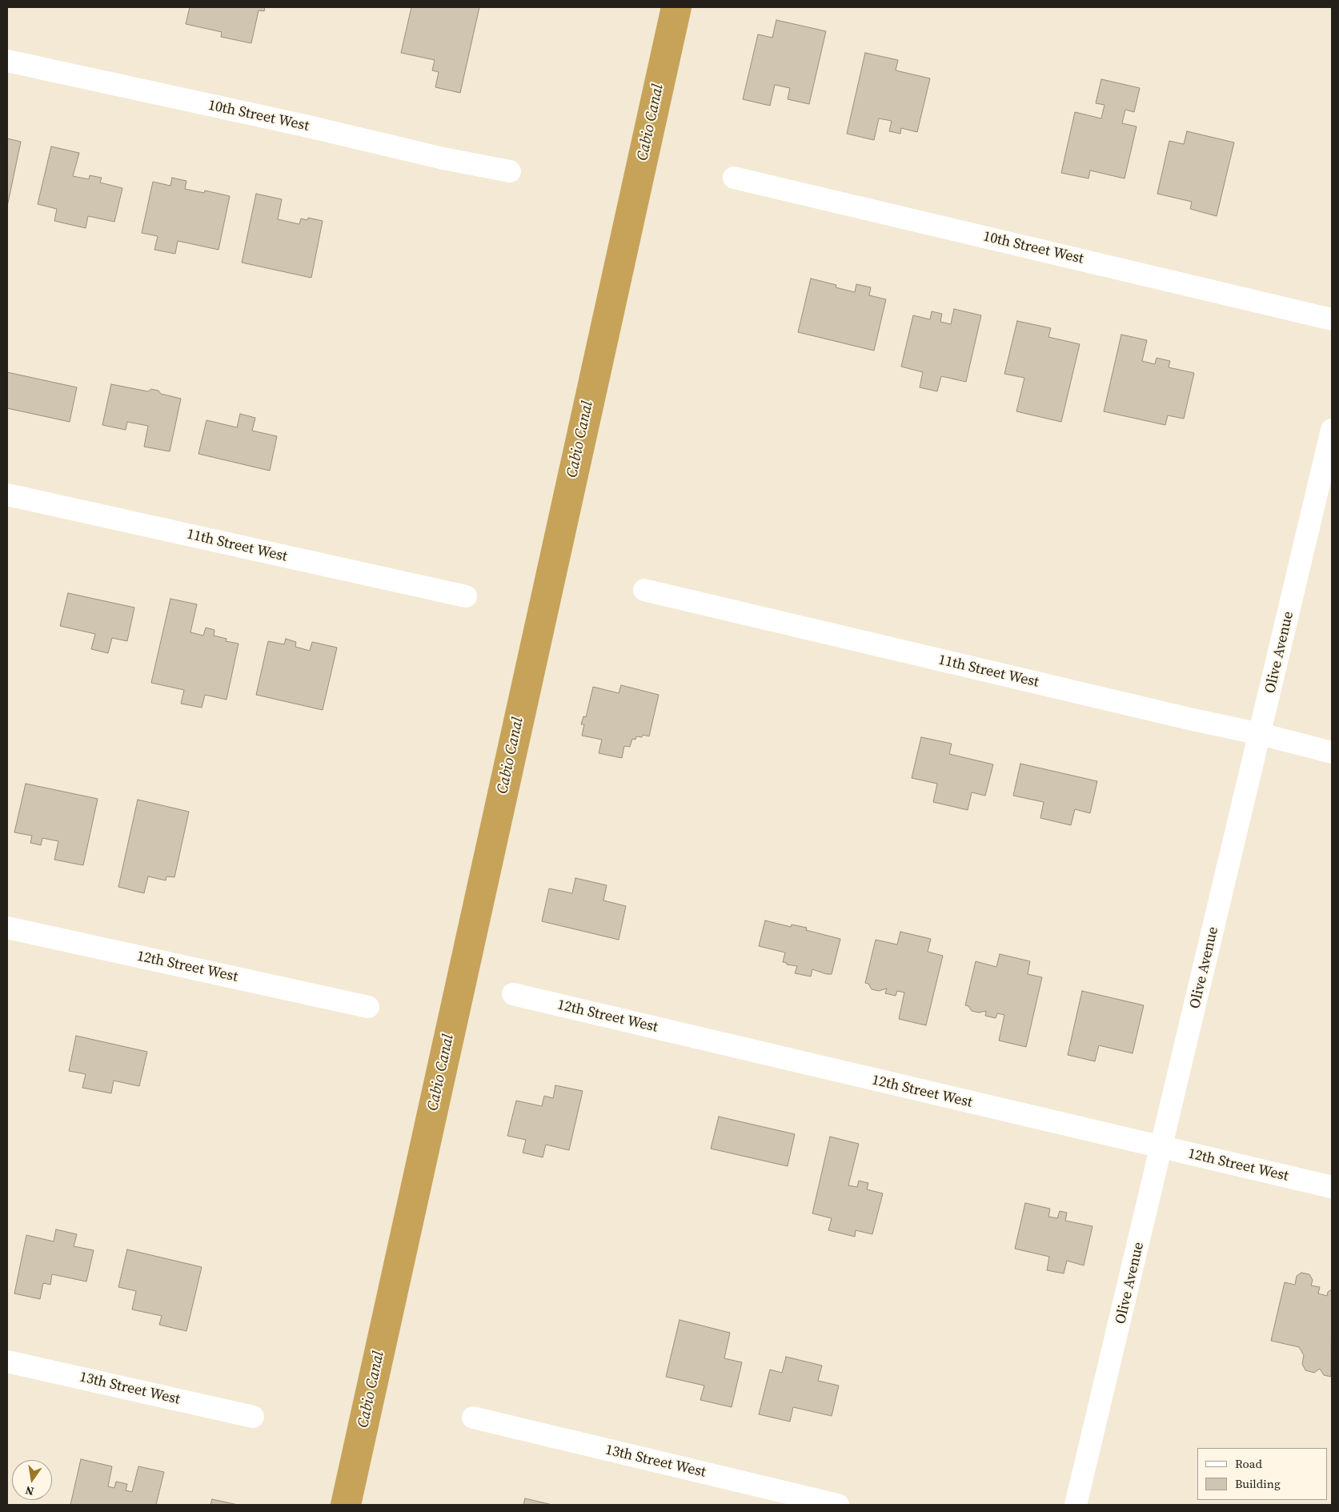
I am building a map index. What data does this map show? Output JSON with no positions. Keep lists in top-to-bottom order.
{
  "streets": {
    "street": [
      "10th Street West",
      "11th Street West",
      "Olive Avenue",
      "12th Street West",
      "13th Street West"
    ]
  },
  "crossings": [
    ["11th Street West", "Olive Avenue"],
    ["Olive Avenue", "12th Street West"]
  ],
  "water": ["Cabio Canal"],
  "legend": ["Road", "Building"],
  "north": "bottom"
}
